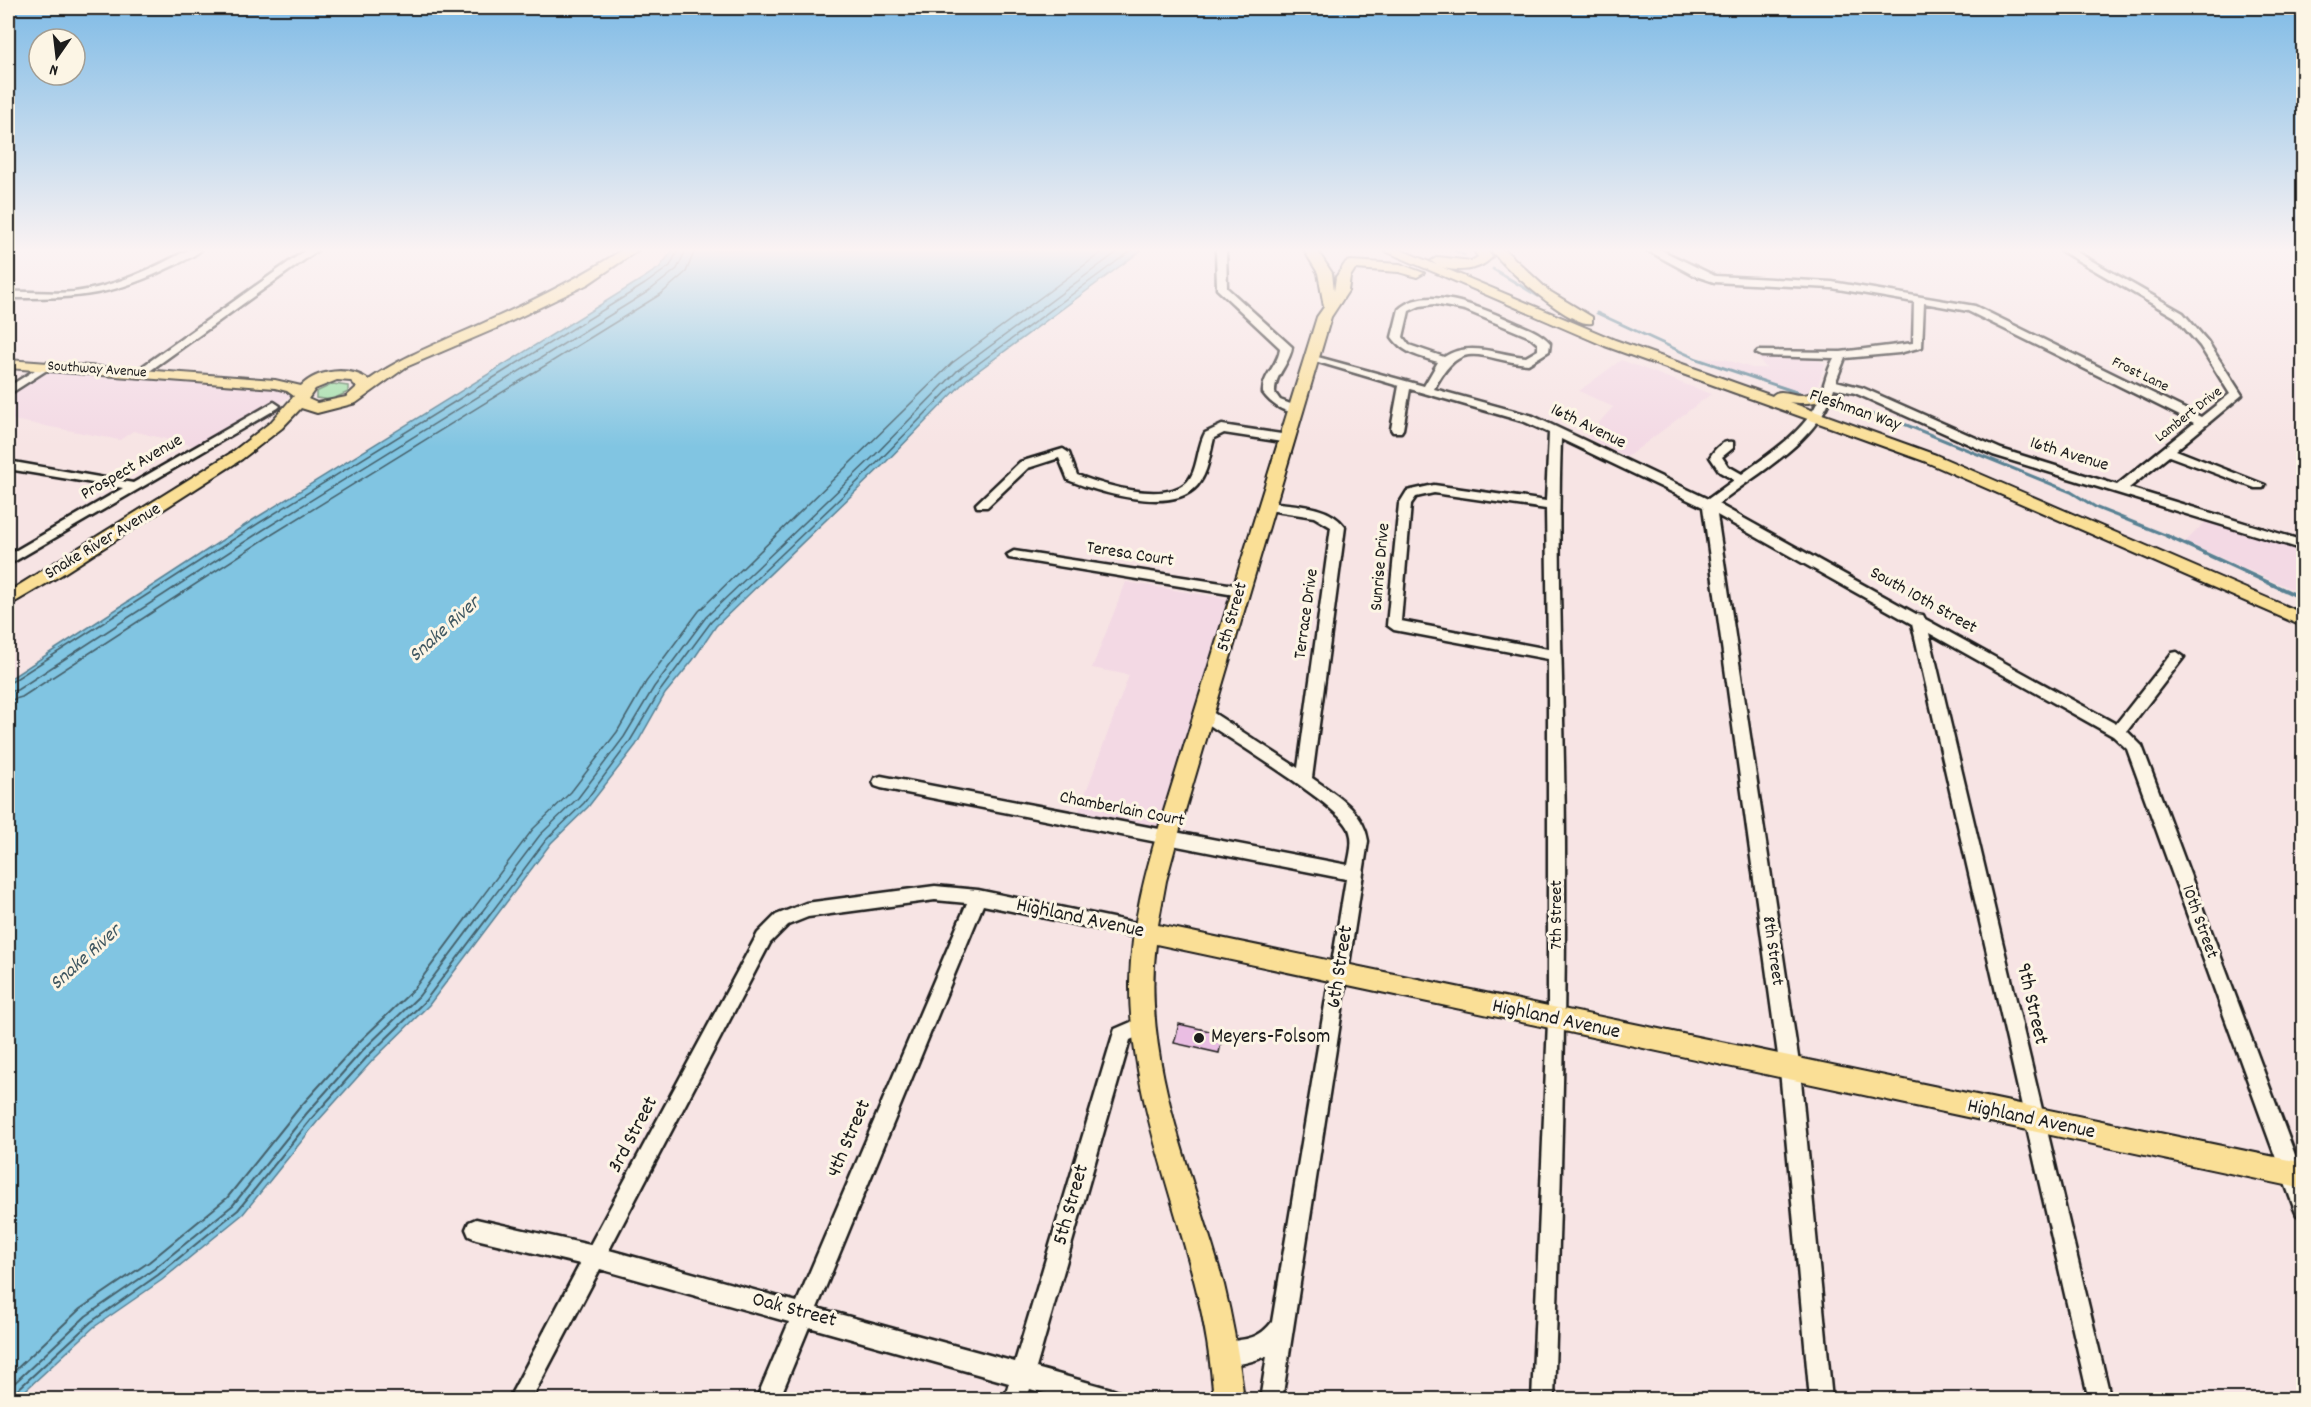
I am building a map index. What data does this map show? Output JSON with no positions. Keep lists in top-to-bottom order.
{
  "streets": {
    "main road": [
      "Southway Avenue",
      "Fleshman Way",
      "Snake River Avenue",
      "5th Street",
      "Highland Avenue"
    ],
    "street": [
      "Frost Lane",
      "Lambert Drive",
      "16th Avenue",
      "Prospect Avenue",
      "Teresa Court",
      "Sunrise Drive",
      "South 10th Street",
      "Terrace Drive",
      "Chamberlain Court",
      "7th Street",
      "10th Street",
      "8th Street",
      "6th Street",
      "9th Street",
      "3rd Street",
      "4th Street",
      "Oak Street"
    ]
  },
  "crossings": [
    ["Southway Avenue", "Snake River Avenue"],
    ["Frost Lane", "Lambert Drive"],
    ["Lambert Drive", "16th Avenue"],
    ["16th Avenue", "South 10th Street"],
    ["16th Avenue", "5th Street"],
    ["16th Avenue", "7th Street"],
    ["16th Avenue", "8th Street"],
    ["Teresa Court", "5th Street"],
    ["Sunrise Drive", "7th Street"],
    ["South 10th Street", "10th Street"],
    ["South 10th Street", "8th Street"],
    ["South 10th Street", "9th Street"],
    ["Terrace Drive", "5th Street"],
    ["Terrace Drive", "6th Street"],
    ["5th Street", "Chamberlain Court"],
    ["5th Street", "Highland Avenue"],
    ["5th Street", "6th Street"],
    ["5th Street", "Oak Street"],
    ["Chamberlain Court", "6th Street"],
    ["7th Street", "Highland Avenue"],
    ["Highland Avenue", "10th Street"],
    ["Highland Avenue", "8th Street"],
    ["Highland Avenue", "6th Street"],
    ["Highland Avenue", "9th Street"],
    ["Highland Avenue", "3rd Street"],
    ["Highland Avenue", "4th Street"],
    ["3rd Street", "Oak Street"],
    ["4th Street", "Oak Street"]
  ],
  "water": ["Snake River"],
  "places": ["Meyers-Folsom"],
  "north": "bottom"
}
